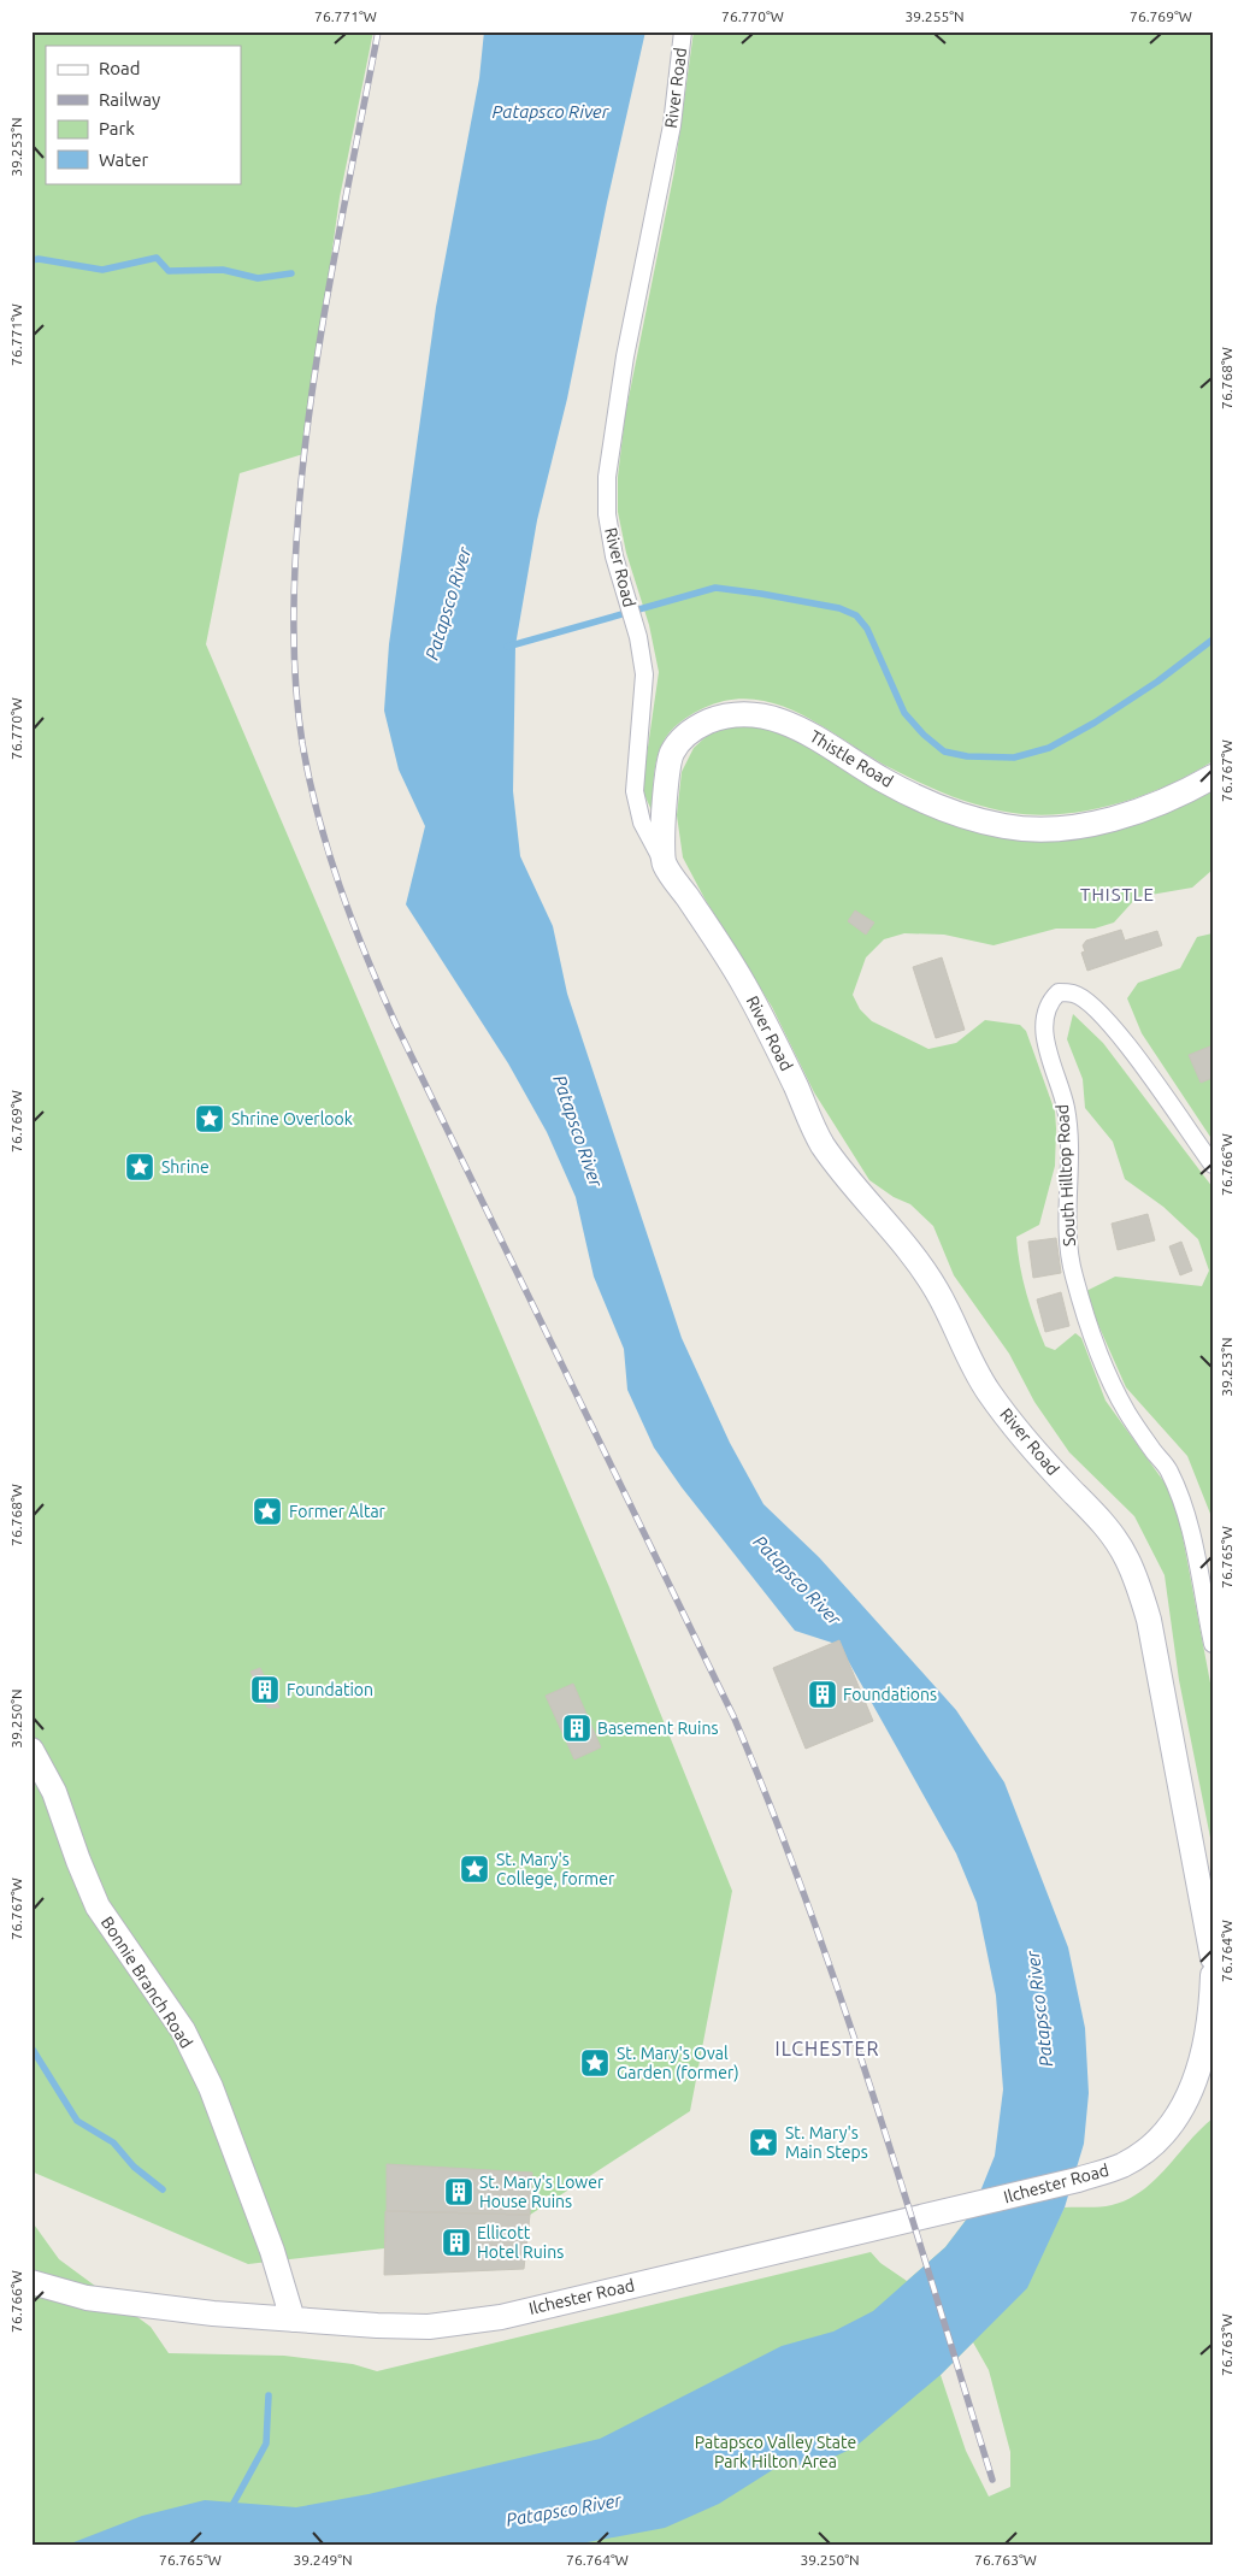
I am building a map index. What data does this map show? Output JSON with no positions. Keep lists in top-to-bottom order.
{
  "streets": {
    "street": [
      "River Road",
      "Thistle Road",
      "South Hilltop Road",
      "Bonnie Branch Road",
      "Ilchester Road"
    ]
  },
  "crossings": [
    ["River Road", "Thistle Road"],
    ["Bonnie Branch Road", "Ilchester Road"]
  ],
  "districts": ["THISTLE", "ILCHESTER"],
  "water": ["Patapsco River"],
  "parks": ["Patapsco Valley State Park Hilton Area"],
  "places": {
    "place": [
      "Shrine Overlook",
      "Shrine",
      "Former Altar",
      "St. Mary's College, former",
      "St. Mary's Oval Garden (former)",
      "St. Mary's Main Steps"
    ],
    "building": [
      "Foundation",
      "Foundations",
      "Basement Ruins",
      "St. Mary's Lower House Ruins",
      "Ellicott Hotel Ruins"
    ]
  },
  "legend": [
    "Road",
    "Railway",
    "Park",
    "Water"
  ],
  "coordinates": [
    "76.771°W",
    "76.770°W",
    "39.255°N",
    "76.769°W",
    "39.253°N",
    "76.768°W",
    "76.767°W",
    "76.766°W",
    "76.765°W",
    "39.250°N",
    "76.764°W",
    "76.763°W",
    "39.249°N"
  ]
}
